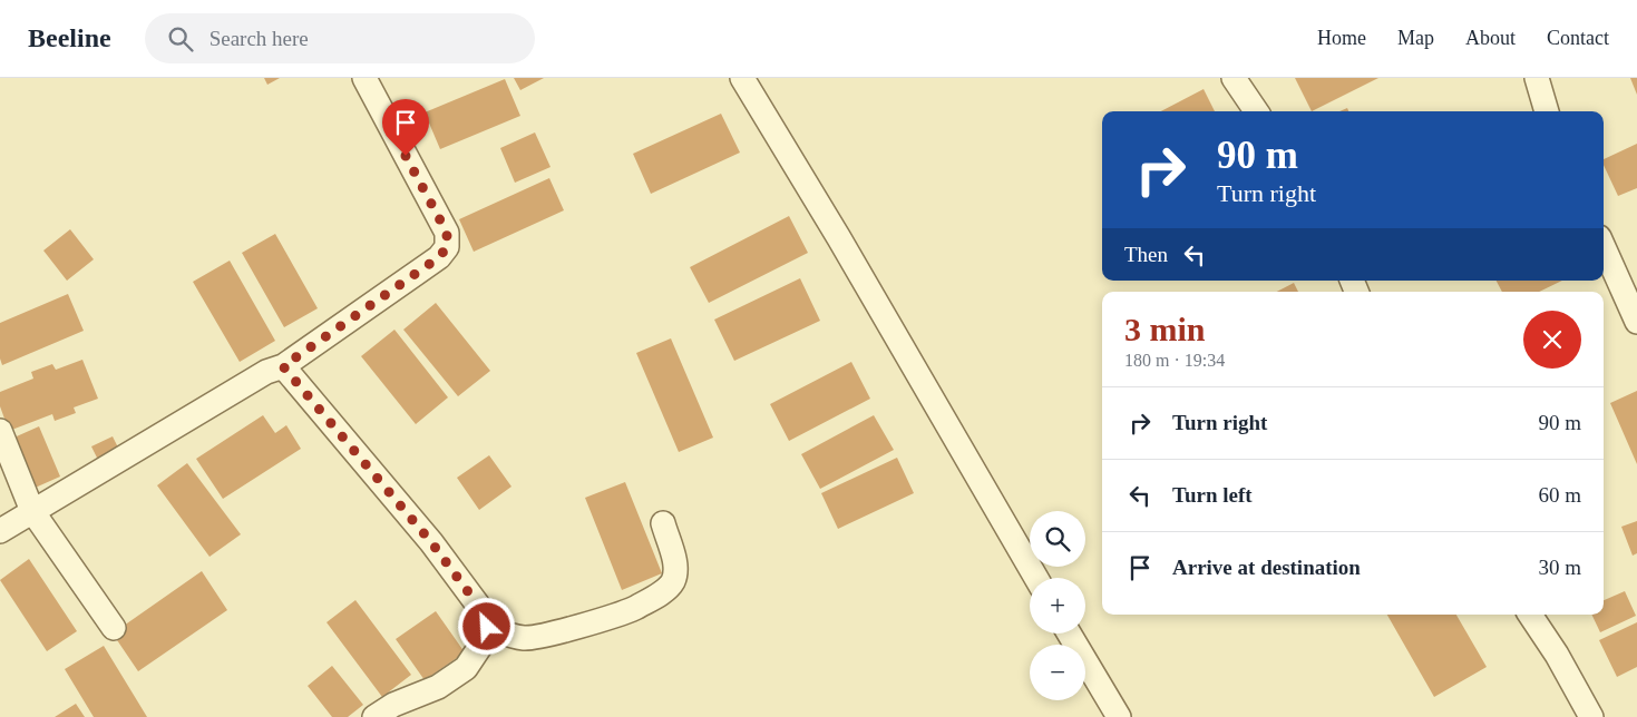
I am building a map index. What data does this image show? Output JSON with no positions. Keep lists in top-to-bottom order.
{
  "page": {
    "header": "Beeline",
    "search": "Search here",
    "nav": [
      "Home",
      "Map",
      "About",
      "Contact"
    ],
    "turn": ["90 m", "Turn right"],
    "then": "Then",
    "heading": ["3 min", "180 m · 19:34"],
    "list": [
      {
        "name": "Turn right",
        "value": "90 m"
      },
      {
        "name": "Turn left",
        "value": "60 m"
      },
      {
        "name": "Arrive at destination",
        "value": "30 m"
      }
    ],
    "map_buttons": ["+", "−"]
  }
}
